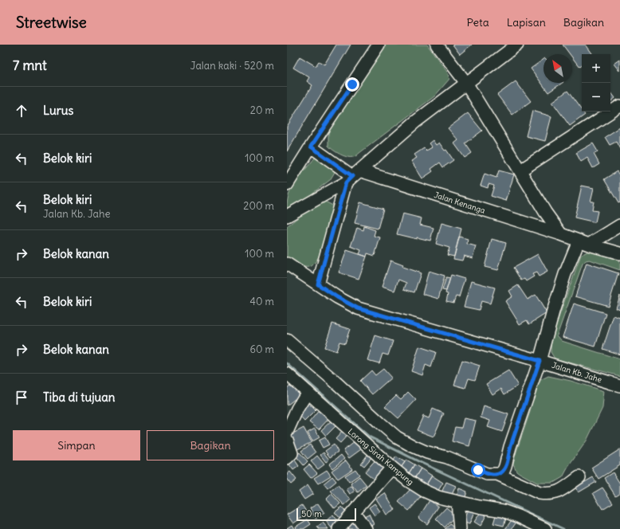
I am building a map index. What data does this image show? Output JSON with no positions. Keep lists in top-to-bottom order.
{
  "streets": {
    "street": ["Jalan Kenanga", "Jalan Kb. Jahe", "Lorong Sirah Kampung"]
  },
  "scale_bar": "50 m",
  "north": "top left",
  "page": {
    "header": "Streetwise",
    "nav": ["Peta", "Lapisan", "Bagikan"],
    "heading": ["7 mnt", "Jalan kaki · 520 m"],
    "map_buttons": ["+", "−"],
    "list": [
      ["Lurus", "20 m"],
      ["Belok kiri", "100 m"],
      ["Belok kiri", "Jalan Kb. Jahe", "200 m"],
      ["Belok kanan", "100 m"],
      ["Belok kiri", "40 m"],
      ["Belok kanan", "60 m"],
      "Tiba di tujuan"
    ],
    "buttons": ["Simpan", "Bagikan"],
    "scale": "50 m"
  }
}
